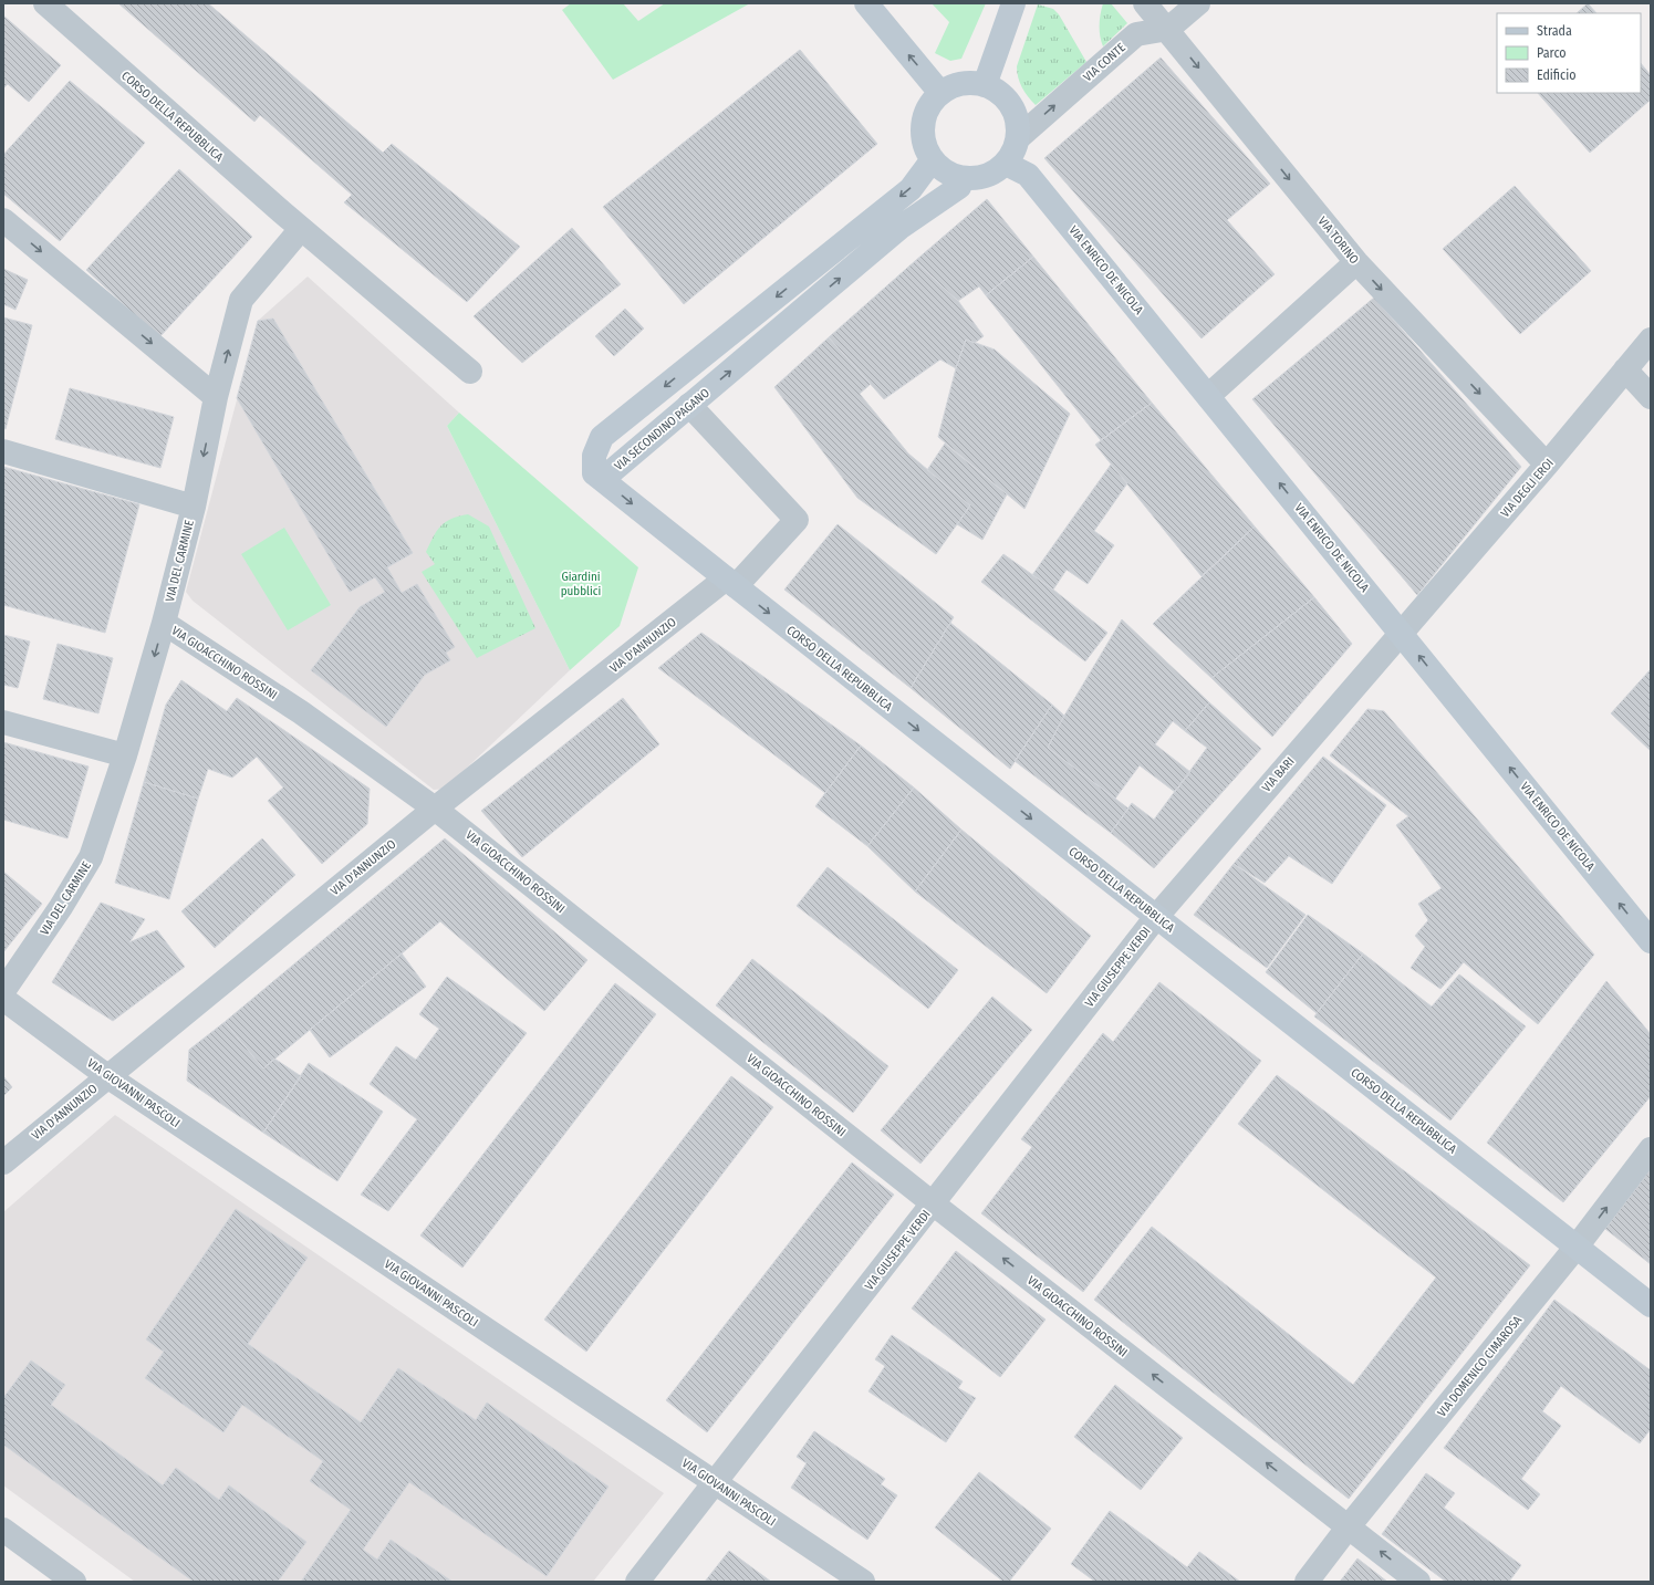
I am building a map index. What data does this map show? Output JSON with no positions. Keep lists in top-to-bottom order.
{
  "streets": {
    "main road": ["CORSO DELLA REPUBBLICA", "VIA ENRICO DE NICOLA", "VIA SECONDINO PAGANO"],
    "street": [
      "VIA CONTE",
      "VIA TORINO",
      "VIA DEGLI EROI",
      "VIA DEL CARMINE",
      "VIA D'ANNUNZIO",
      "VIA GIOACCHINO ROSSINI",
      "VIA BARI",
      "VIA GIUSEPPE VERDI",
      "VIA GIOVANNI PASCOLI",
      "VIA DOMENICO CIMAROSA"
    ]
  },
  "crossings": [
    ["VIA CONTE", "VIA TORINO"],
    ["VIA CONTE", "VIA ENRICO DE NICOLA"],
    ["VIA CONTE", "VIA SECONDINO PAGANO"],
    ["CORSO DELLA REPUBBLICA", "VIA SECONDINO PAGANO"],
    ["CORSO DELLA REPUBBLICA", "VIA DEL CARMINE"],
    ["CORSO DELLA REPUBBLICA", "VIA D'ANNUNZIO"],
    ["CORSO DELLA REPUBBLICA", "VIA BARI"],
    ["CORSO DELLA REPUBBLICA", "VIA GIUSEPPE VERDI"],
    ["CORSO DELLA REPUBBLICA", "VIA DOMENICO CIMAROSA"],
    ["VIA TORINO", "VIA DEGLI EROI"],
    ["VIA ENRICO DE NICOLA", "VIA SECONDINO PAGANO"],
    ["VIA ENRICO DE NICOLA", "VIA DEGLI EROI"],
    ["VIA ENRICO DE NICOLA", "VIA BARI"],
    ["VIA SECONDINO PAGANO", "VIA D'ANNUNZIO"],
    ["VIA DEGLI EROI", "VIA BARI"],
    ["VIA DEL CARMINE", "VIA GIOACCHINO ROSSINI"],
    ["VIA D'ANNUNZIO", "VIA GIOACCHINO ROSSINI"],
    ["VIA D'ANNUNZIO", "VIA GIOVANNI PASCOLI"],
    ["VIA GIOACCHINO ROSSINI", "VIA GIUSEPPE VERDI"],
    ["VIA GIOACCHINO ROSSINI", "VIA DOMENICO CIMAROSA"],
    ["VIA BARI", "VIA GIUSEPPE VERDI"],
    ["VIA GIUSEPPE VERDI", "VIA GIOVANNI PASCOLI"]
  ],
  "one_way": [
    "VIA CONTE",
    "CORSO DELLA REPUBBLICA",
    "VIA TORINO",
    "VIA ENRICO DE NICOLA",
    "VIA GIOACCHINO ROSSINI"
  ],
  "parks": ["Giardini pubblici"],
  "legend": ["Strada", "Parco", "Edificio"]
}
